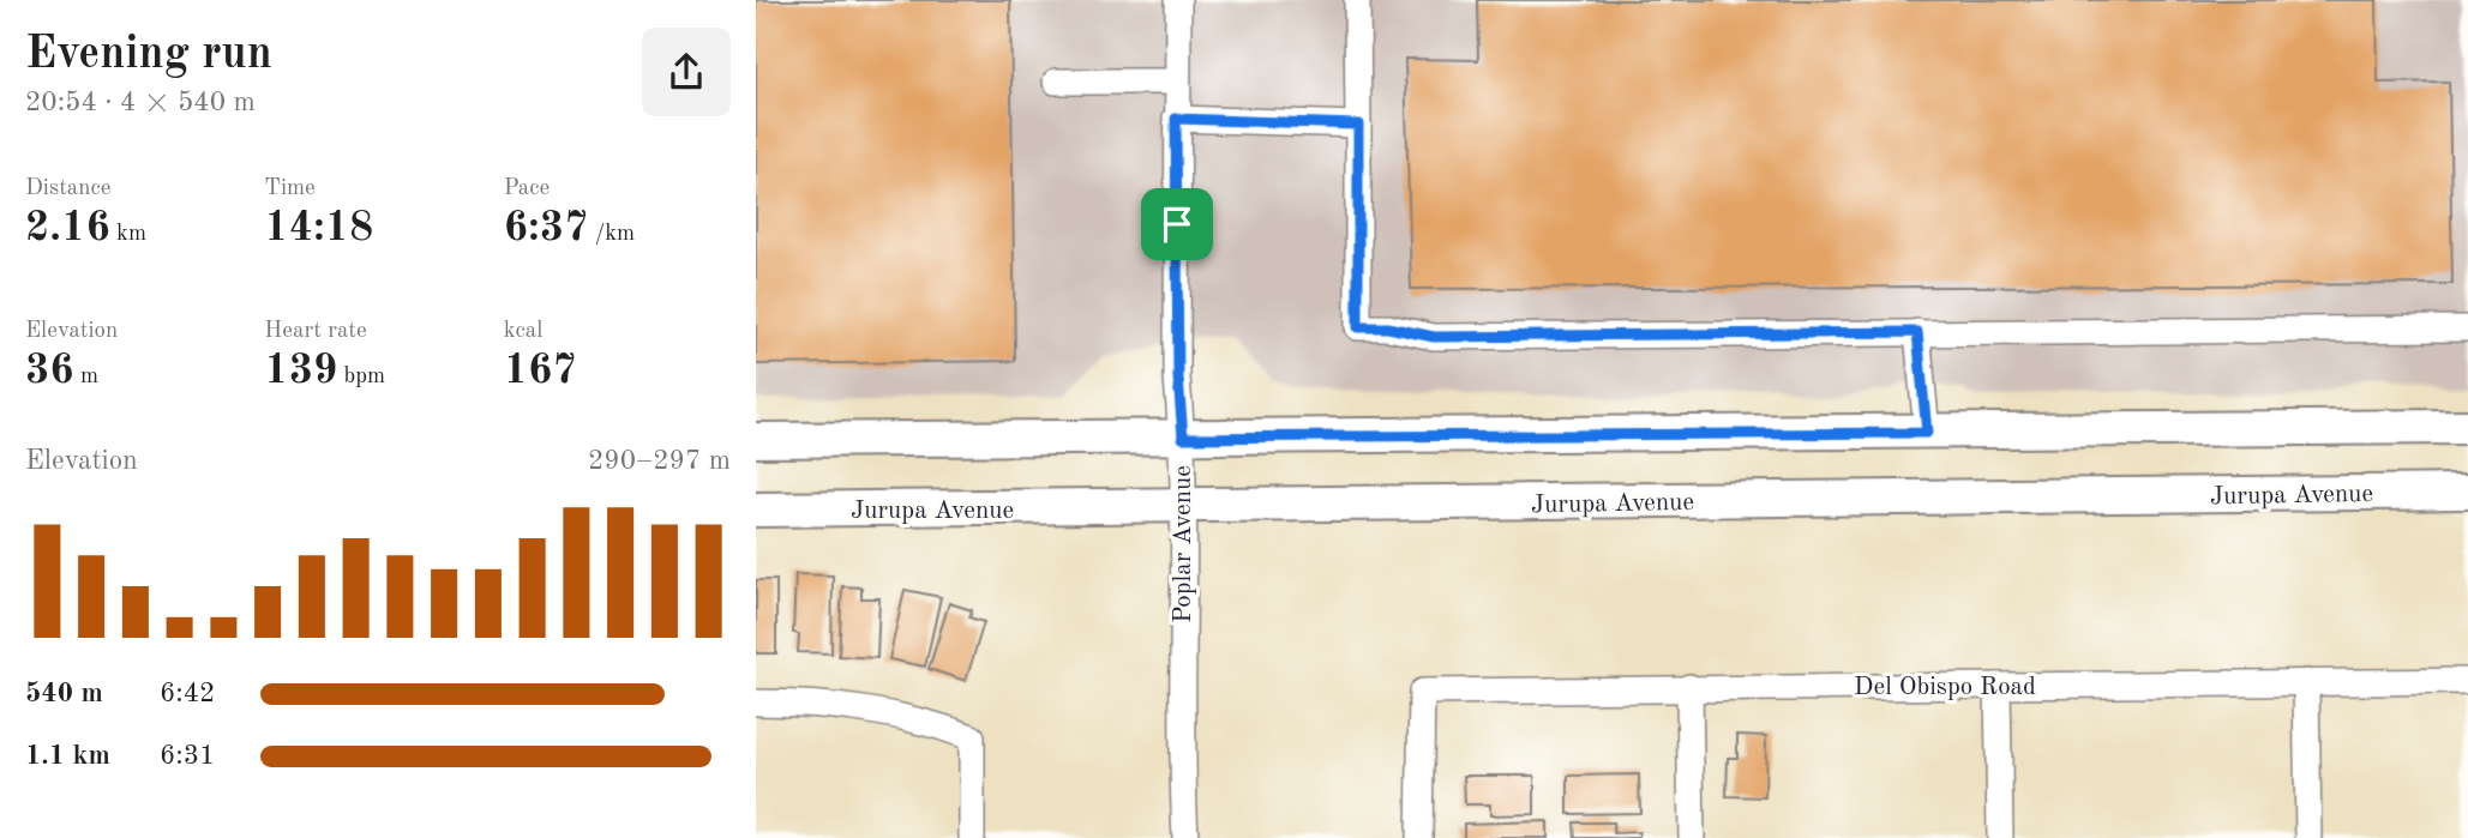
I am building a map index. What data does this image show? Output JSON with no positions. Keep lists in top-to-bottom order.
{
  "streets": {
    "main road": ["Jurupa Avenue"],
    "street": ["Poplar Avenue", "Del Obispo Road"]
  },
  "crossings": [
    ["Jurupa Avenue", "Poplar Avenue"]
  ],
  "page": {
    "heading": ["Evening run", "20:54 · 4 × 540 m"],
    "stats": [
      ["Distance", "2.16 km"],
      ["Time", "14:18"],
      ["Pace", "6:37 /km"],
      ["Elevation", "36 m"],
      ["Heart rate", "139 bpm"],
      ["kcal", "167"]
    ],
    "chart": ["Elevation", "290–297 m"],
    "list": [
      {
        "name": "540 m",
        "note": "6:42"
      },
      {
        "name": "1.1 km",
        "note": "6:31"
      }
    ]
  }
}
